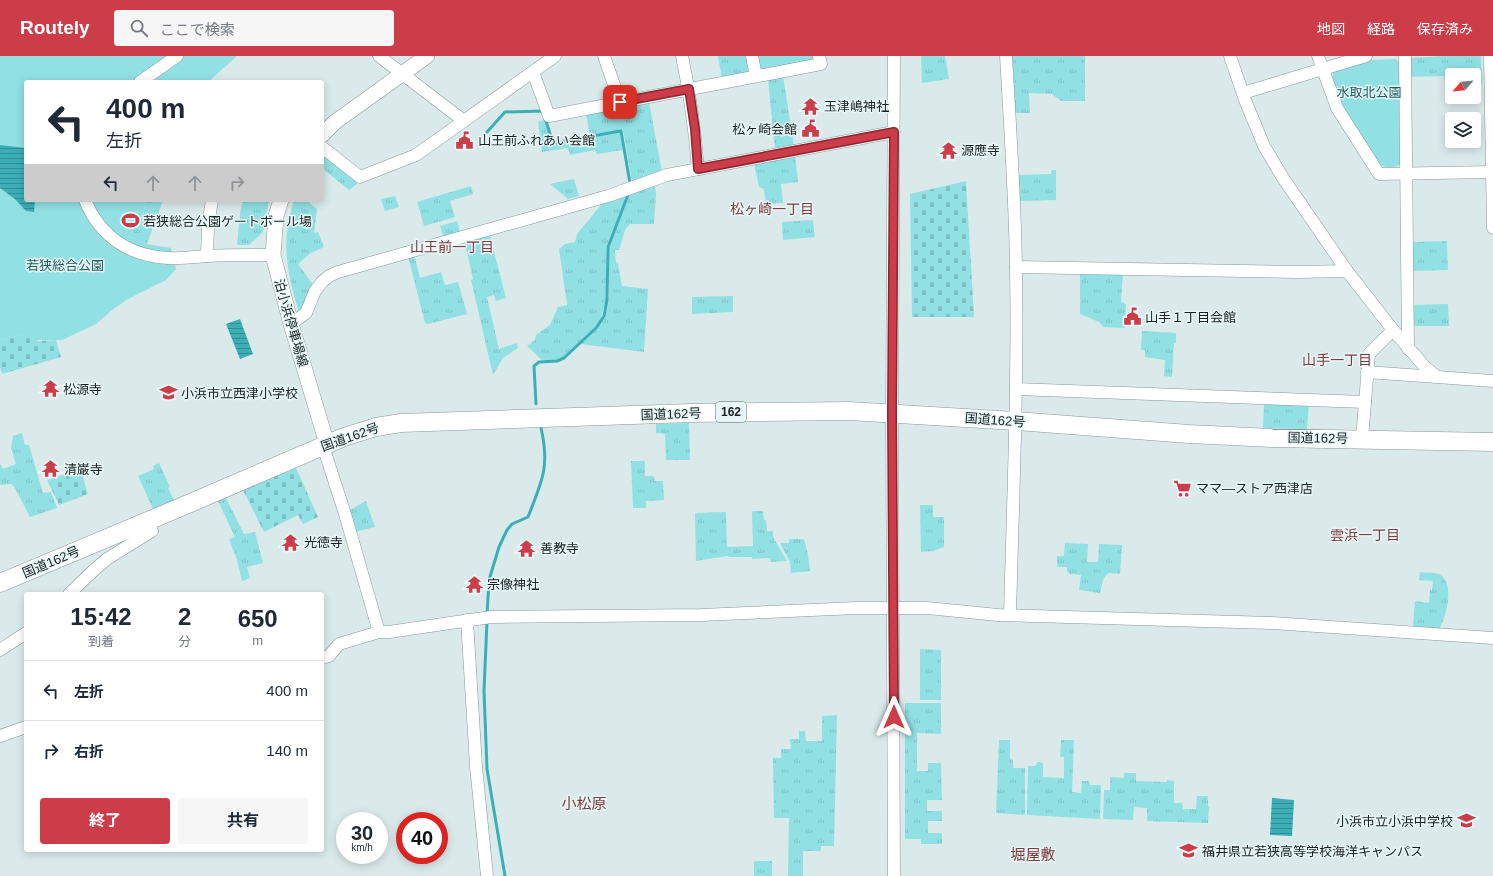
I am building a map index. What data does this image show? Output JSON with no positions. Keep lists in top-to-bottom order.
{
  "streets": {
    "highway": ["162", "国道162号"],
    "main road": ["泊小浜停車場線"]
  },
  "crossings": [
    ["泊小浜停車場線", "国道162号"]
  ],
  "districts": [
    "松ヶ崎一丁目",
    "山王前一丁目",
    "山手一丁目",
    "雲浜一丁目",
    "小松原",
    "堀屋敷"
  ],
  "parks": ["水取北公園", "若狭総合公園"],
  "places": {
    "temple": [
      "玉津嶋神社",
      "源應寺",
      "松源寺",
      "清巌寺",
      "光徳寺",
      "善教寺",
      "宗像神社"
    ],
    "public building": ["松ヶ崎会館", "山王前ふれあい会館", "山手１丁目会館"],
    "sports": ["若狭総合公園ゲートボール場"],
    "school or university": ["小浜市立西津小学校", "小浜市立小浜中学校", "福井県立若狭高等学校海洋キャンパス"],
    "supermarket": ["ママ―ストア西津店"]
  },
  "north": "bottom left",
  "page": {
    "header": "Routely",
    "search": "ここで検索",
    "nav": ["地図", "経路", "保存済み"],
    "turn": ["400 m", "左折"],
    "eta": [
      "15:42",
      "到着",
      "2",
      "分",
      "650",
      "m"
    ],
    "list": [
      {
        "name": "左折",
        "value": "400 m"
      },
      {
        "name": "右折",
        "value": "140 m"
      }
    ],
    "buttons": ["終了", "共有"],
    "speed": "30 km/h",
    "limit": "40"
  }
}
